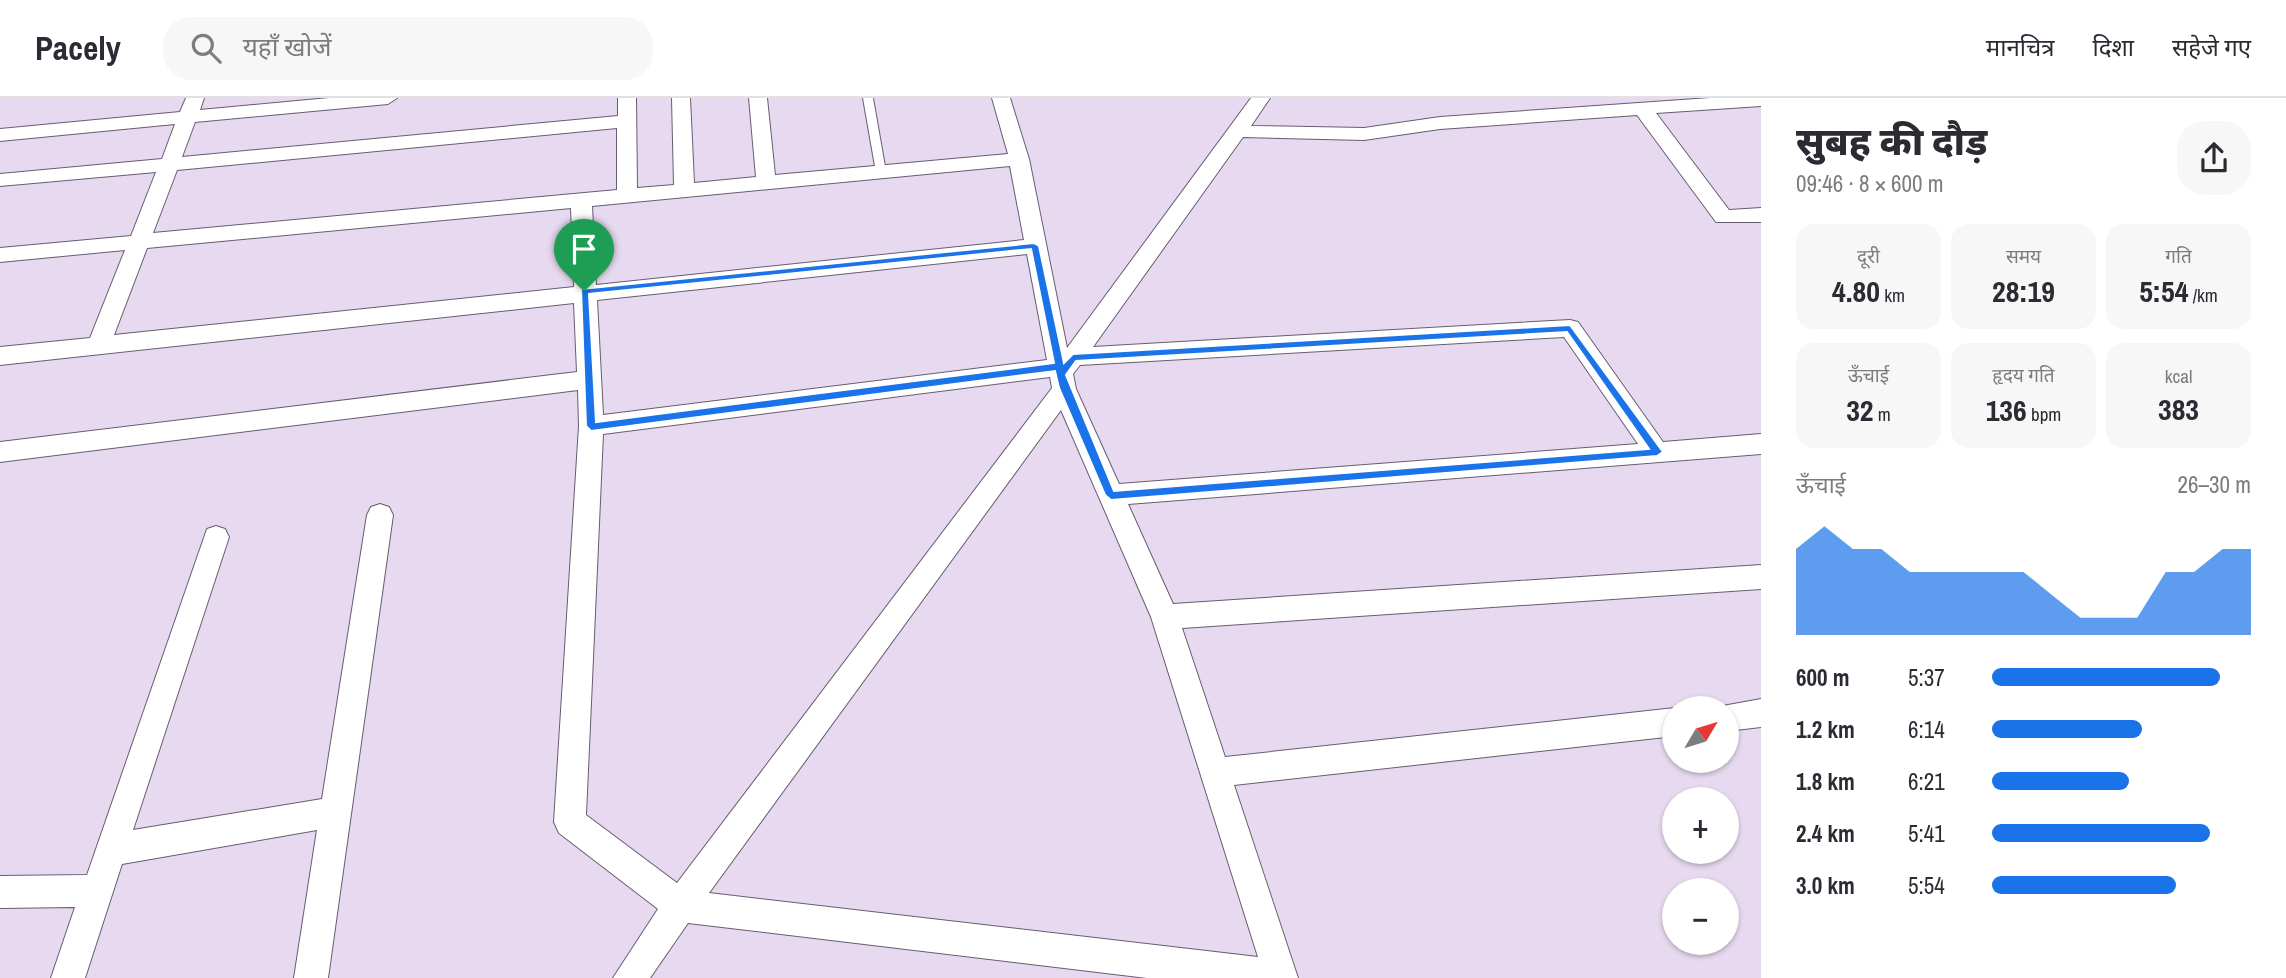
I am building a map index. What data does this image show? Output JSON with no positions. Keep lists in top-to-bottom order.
{
  "north": "top right",
  "page": {
    "header": "Pacely",
    "search": "यहाँ खोजें",
    "nav": ["मानचित्र", "दिशा", "सहेजे गए"],
    "heading": ["सुबह की दौड़", "09:46 · 8 × 600 m"],
    "stats": [
      ["दूरी", "4.80 km"],
      ["समय", "28:19"],
      ["गति", "5:54 /km"],
      ["ऊँचाई", "32 m"],
      ["हृदय गति", "136 bpm"],
      ["kcal", "383"]
    ],
    "chart": ["ऊँचाई", "26–30 m"],
    "list": [
      {
        "name": "600 m",
        "note": "5:37"
      },
      {
        "name": "1.2 km",
        "note": "6:14"
      },
      {
        "name": "1.8 km",
        "note": "6:21"
      },
      {
        "name": "2.4 km",
        "note": "5:41"
      },
      {
        "name": "3.0 km",
        "note": "5:54"
      }
    ],
    "map_buttons": ["+", "−"]
  }
}
